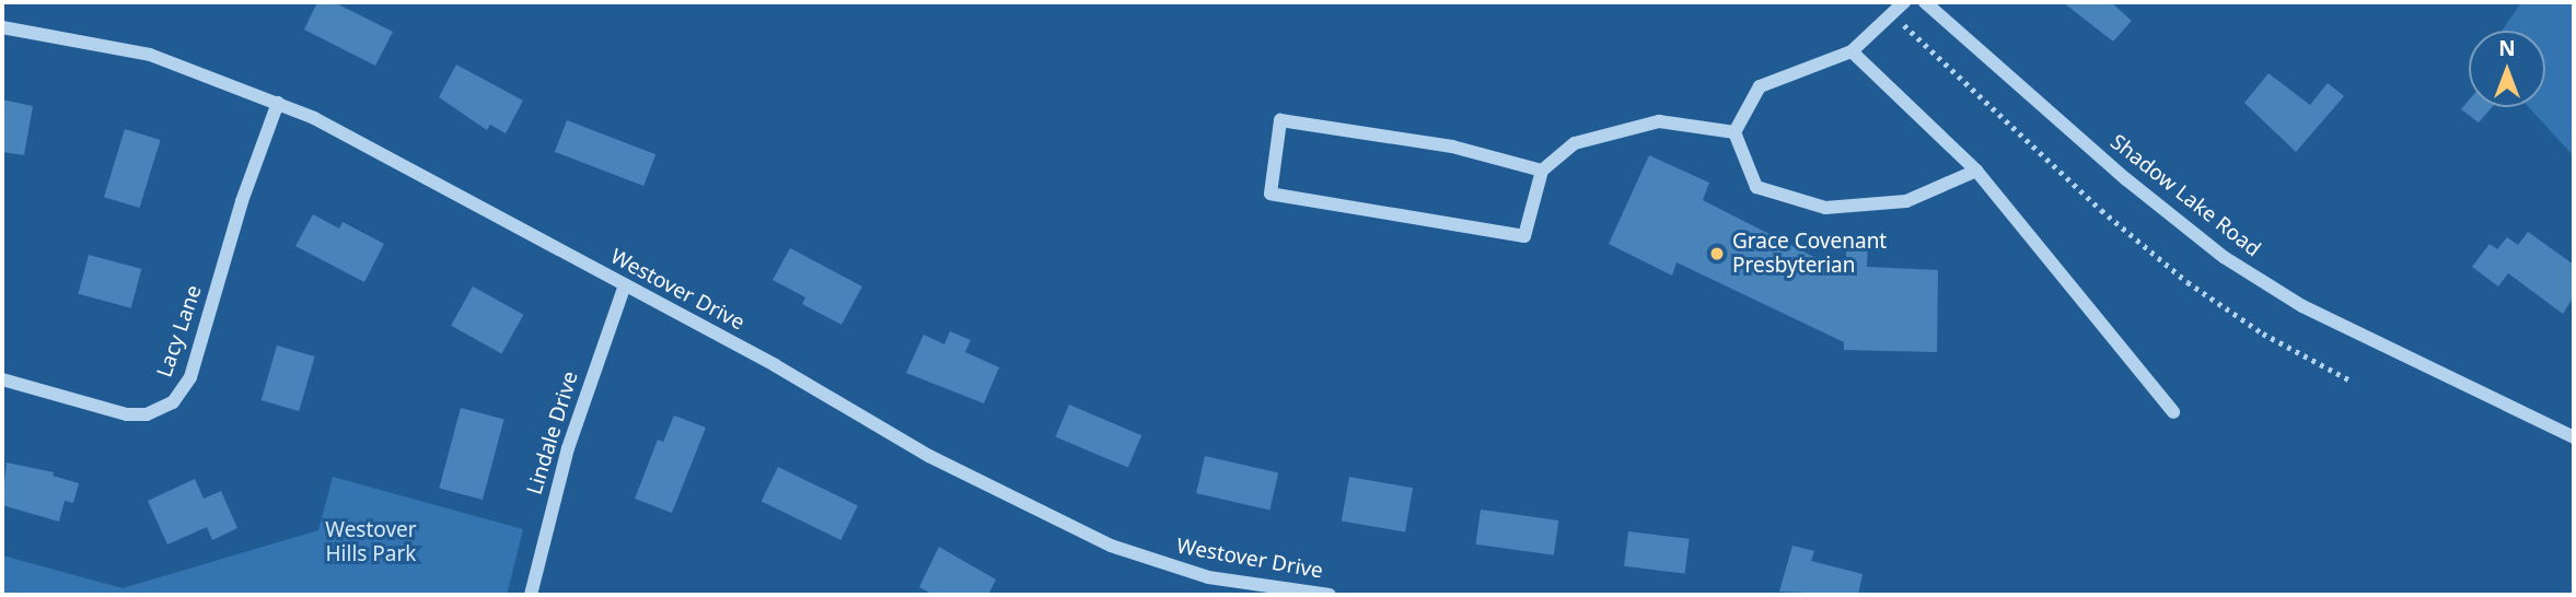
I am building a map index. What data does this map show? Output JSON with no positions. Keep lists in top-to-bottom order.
{
  "streets": {
    "street": [
      "Shadow Lake Road",
      "Westover Drive",
      "Lacy Lane",
      "Lindale Drive"
    ]
  },
  "crossings": [
    ["Westover Drive", "Lacy Lane"],
    ["Westover Drive", "Lindale Drive"]
  ],
  "parks": ["Westover Hills Park"],
  "places": ["Grace Covenant Presbyterian"],
  "north": "top"
}
